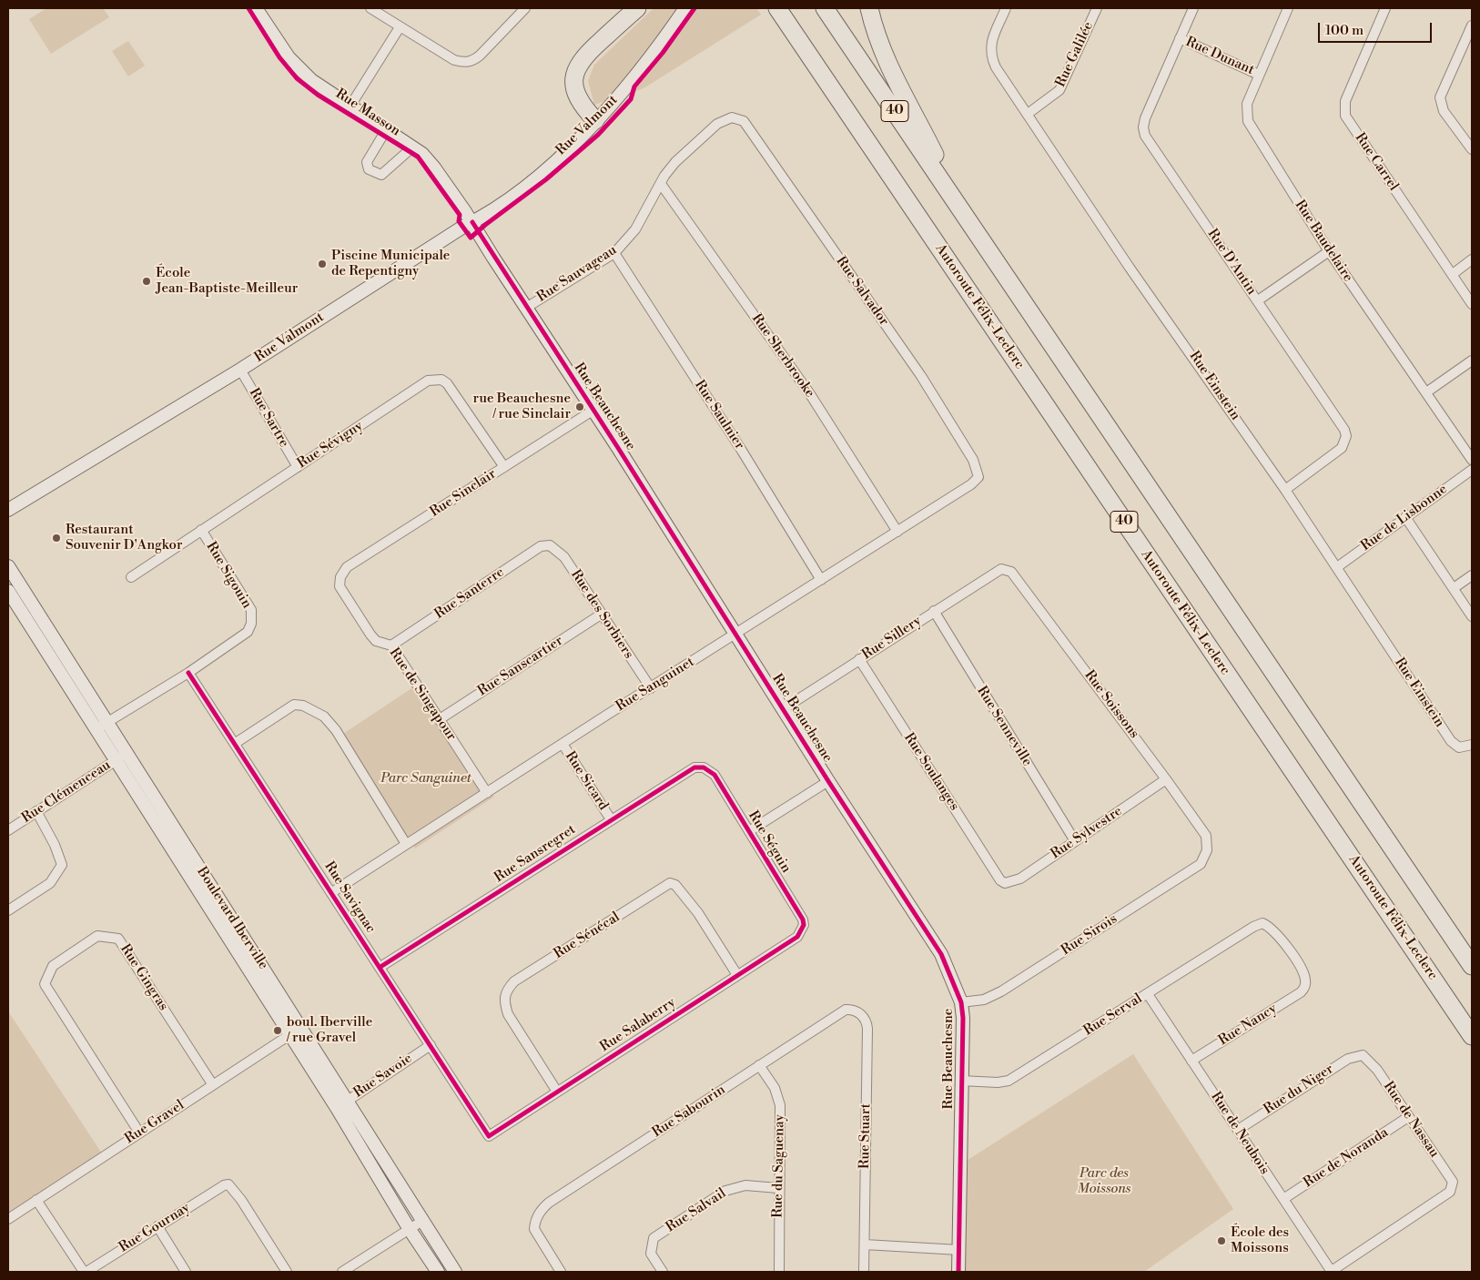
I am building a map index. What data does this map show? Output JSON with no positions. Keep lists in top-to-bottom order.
{
  "streets": {
    "highway": ["40", "Autoroute Félix-Leclerc"],
    "street": [
      "Rue Galilée",
      "Rue Dunant",
      "Rue Masson",
      "Rue Valmont",
      "Rue Carrel",
      "Rue Baudelaire",
      "Rue D'Antin",
      "Rue Sauvageau",
      "Rue Salvador",
      "Rue Sherbrooke",
      "Rue Einstein",
      "Rue Beauchesne",
      "Rue Saulnier",
      "Rue Sartre",
      "Rue Sévigny",
      "Rue Sinclair",
      "Rue de Lisbonne",
      "Rue Sigouin",
      "Rue Santerre",
      "Rue des Sorbiers",
      "Rue Sillery",
      "Rue Sanscartier",
      "Rue Sanguinet",
      "Rue de Singapour",
      "Rue Soissons",
      "Rue Senneville",
      "Rue Soulanges",
      "Rue Sicard",
      "Rue Clémenceau",
      "Rue Sylvestre",
      "Rue Séguin",
      "Rue Sansregret",
      "Rue Savignac",
      "Boulevard Iberville",
      "Rue Sirois",
      "Rue Sénécal",
      "Rue Gingras",
      "Rue Serval",
      "Rue Salaberry",
      "Rue Nancy",
      "Rue Savoie",
      "Rue du Niger",
      "Rue Sabourin",
      "Rue de Nassau",
      "Rue Gravel",
      "Rue de Neubois",
      "Rue Stuart",
      "Rue de Noranda",
      "Rue du Saguenay",
      "Rue Salvail",
      "Rue Gournay"
    ]
  },
  "crossings": [
    ["Rue Galilée", "Rue Einstein"],
    ["Rue Dunant", "Rue Baudelaire"],
    ["Rue Dunant", "Rue D'Antin"],
    ["Rue Masson", "Rue Valmont"],
    ["Rue Masson", "Rue Beauchesne"],
    ["Rue Valmont", "Rue Beauchesne"],
    ["Rue Valmont", "Rue Sartre"],
    ["Rue D'Antin", "Rue Einstein"],
    ["Rue Sauvageau", "Rue Salvador"],
    ["Rue Sauvageau", "Rue Sherbrooke"],
    ["Rue Sauvageau", "Rue Beauchesne"],
    ["Rue Sauvageau", "Rue Saulnier"],
    ["Rue Salvador", "Rue Sanguinet"],
    ["Rue Sherbrooke", "Rue Sanguinet"],
    ["Rue Einstein", "Rue de Lisbonne"],
    ["Rue Beauchesne", "Rue Sinclair"],
    ["Rue Beauchesne", "Rue Sillery"],
    ["Rue Beauchesne", "Rue Sanguinet"],
    ["Rue Beauchesne", "Rue Sirois"],
    ["Rue Beauchesne", "Rue Serval"],
    ["Rue Saulnier", "Rue Sanguinet"],
    ["Rue Sartre", "Rue Sévigny"],
    ["Rue Sévigny", "Rue Sinclair"],
    ["Rue Sévigny", "Rue Sigouin"],
    ["Rue Sinclair", "Rue de Singapour"],
    ["Rue Sigouin", "Rue Savignac"],
    ["Rue Sigouin", "Boulevard Iberville"],
    ["Rue Santerre", "Rue des Sorbiers"],
    ["Rue Santerre", "Rue de Singapour"],
    ["Rue des Sorbiers", "Rue Sanscartier"],
    ["Rue des Sorbiers", "Rue Sanguinet"],
    ["Rue Sillery", "Rue Soissons"],
    ["Rue Sillery", "Rue Senneville"],
    ["Rue Sillery", "Rue Soulanges"],
    ["Rue Sanscartier", "Rue de Singapour"],
    ["Rue Sanguinet", "Rue de Singapour"],
    ["Rue Sanguinet", "Rue Sicard"],
    ["Rue Sanguinet", "Rue Savignac"],
    ["Rue Soissons", "Rue Sylvestre"],
    ["Rue Soissons", "Rue Sirois"],
    ["Rue Senneville", "Rue Sylvestre"],
    ["Rue Soulanges", "Rue Sylvestre"],
    ["Rue Sicard", "Rue Sansregret"],
    ["Rue Clémenceau", "Boulevard Iberville"],
    ["Rue Séguin", "Rue Sansregret"],
    ["Rue Séguin", "Rue Salaberry"],
    ["Rue Sansregret", "Rue Savignac"],
    ["Rue Savignac", "Rue Salaberry"],
    ["Rue Savignac", "Rue Savoie"],
    ["Boulevard Iberville", "Rue Savoie"],
    ["Boulevard Iberville", "Rue Gravel"],
    ["Rue Sénécal", "Rue Salaberry"],
    ["Rue Gingras", "Rue Gravel"],
    ["Rue Serval", "Rue Nancy"],
    ["Rue Serval", "Rue de Neubois"],
    ["Rue Nancy", "Rue de Neubois"],
    ["Rue du Niger", "Rue de Nassau"],
    ["Rue du Niger", "Rue de Neubois"],
    ["Rue Sabourin", "Rue Stuart"],
    ["Rue Sabourin", "Rue du Saguenay"],
    ["Rue de Nassau", "Rue de Neubois"],
    ["Rue de Nassau", "Rue de Noranda"],
    ["Rue de Neubois", "Rue de Noranda"],
    ["Rue du Saguenay", "Rue Salvail"]
  ],
  "parks": ["Parc Sanguinet", "Parc des Moissons"],
  "places": [
    "Piscine Municipale de Repentigny",
    "École Jean-Baptiste-Meilleur",
    "rue Beauchesne / rue Sinclair",
    "Restaurant Souvenir D'Angkor",
    "boul. Iberville / rue Gravel",
    "École des Moissons"
  ],
  "scale_bar": "100 m"
}
